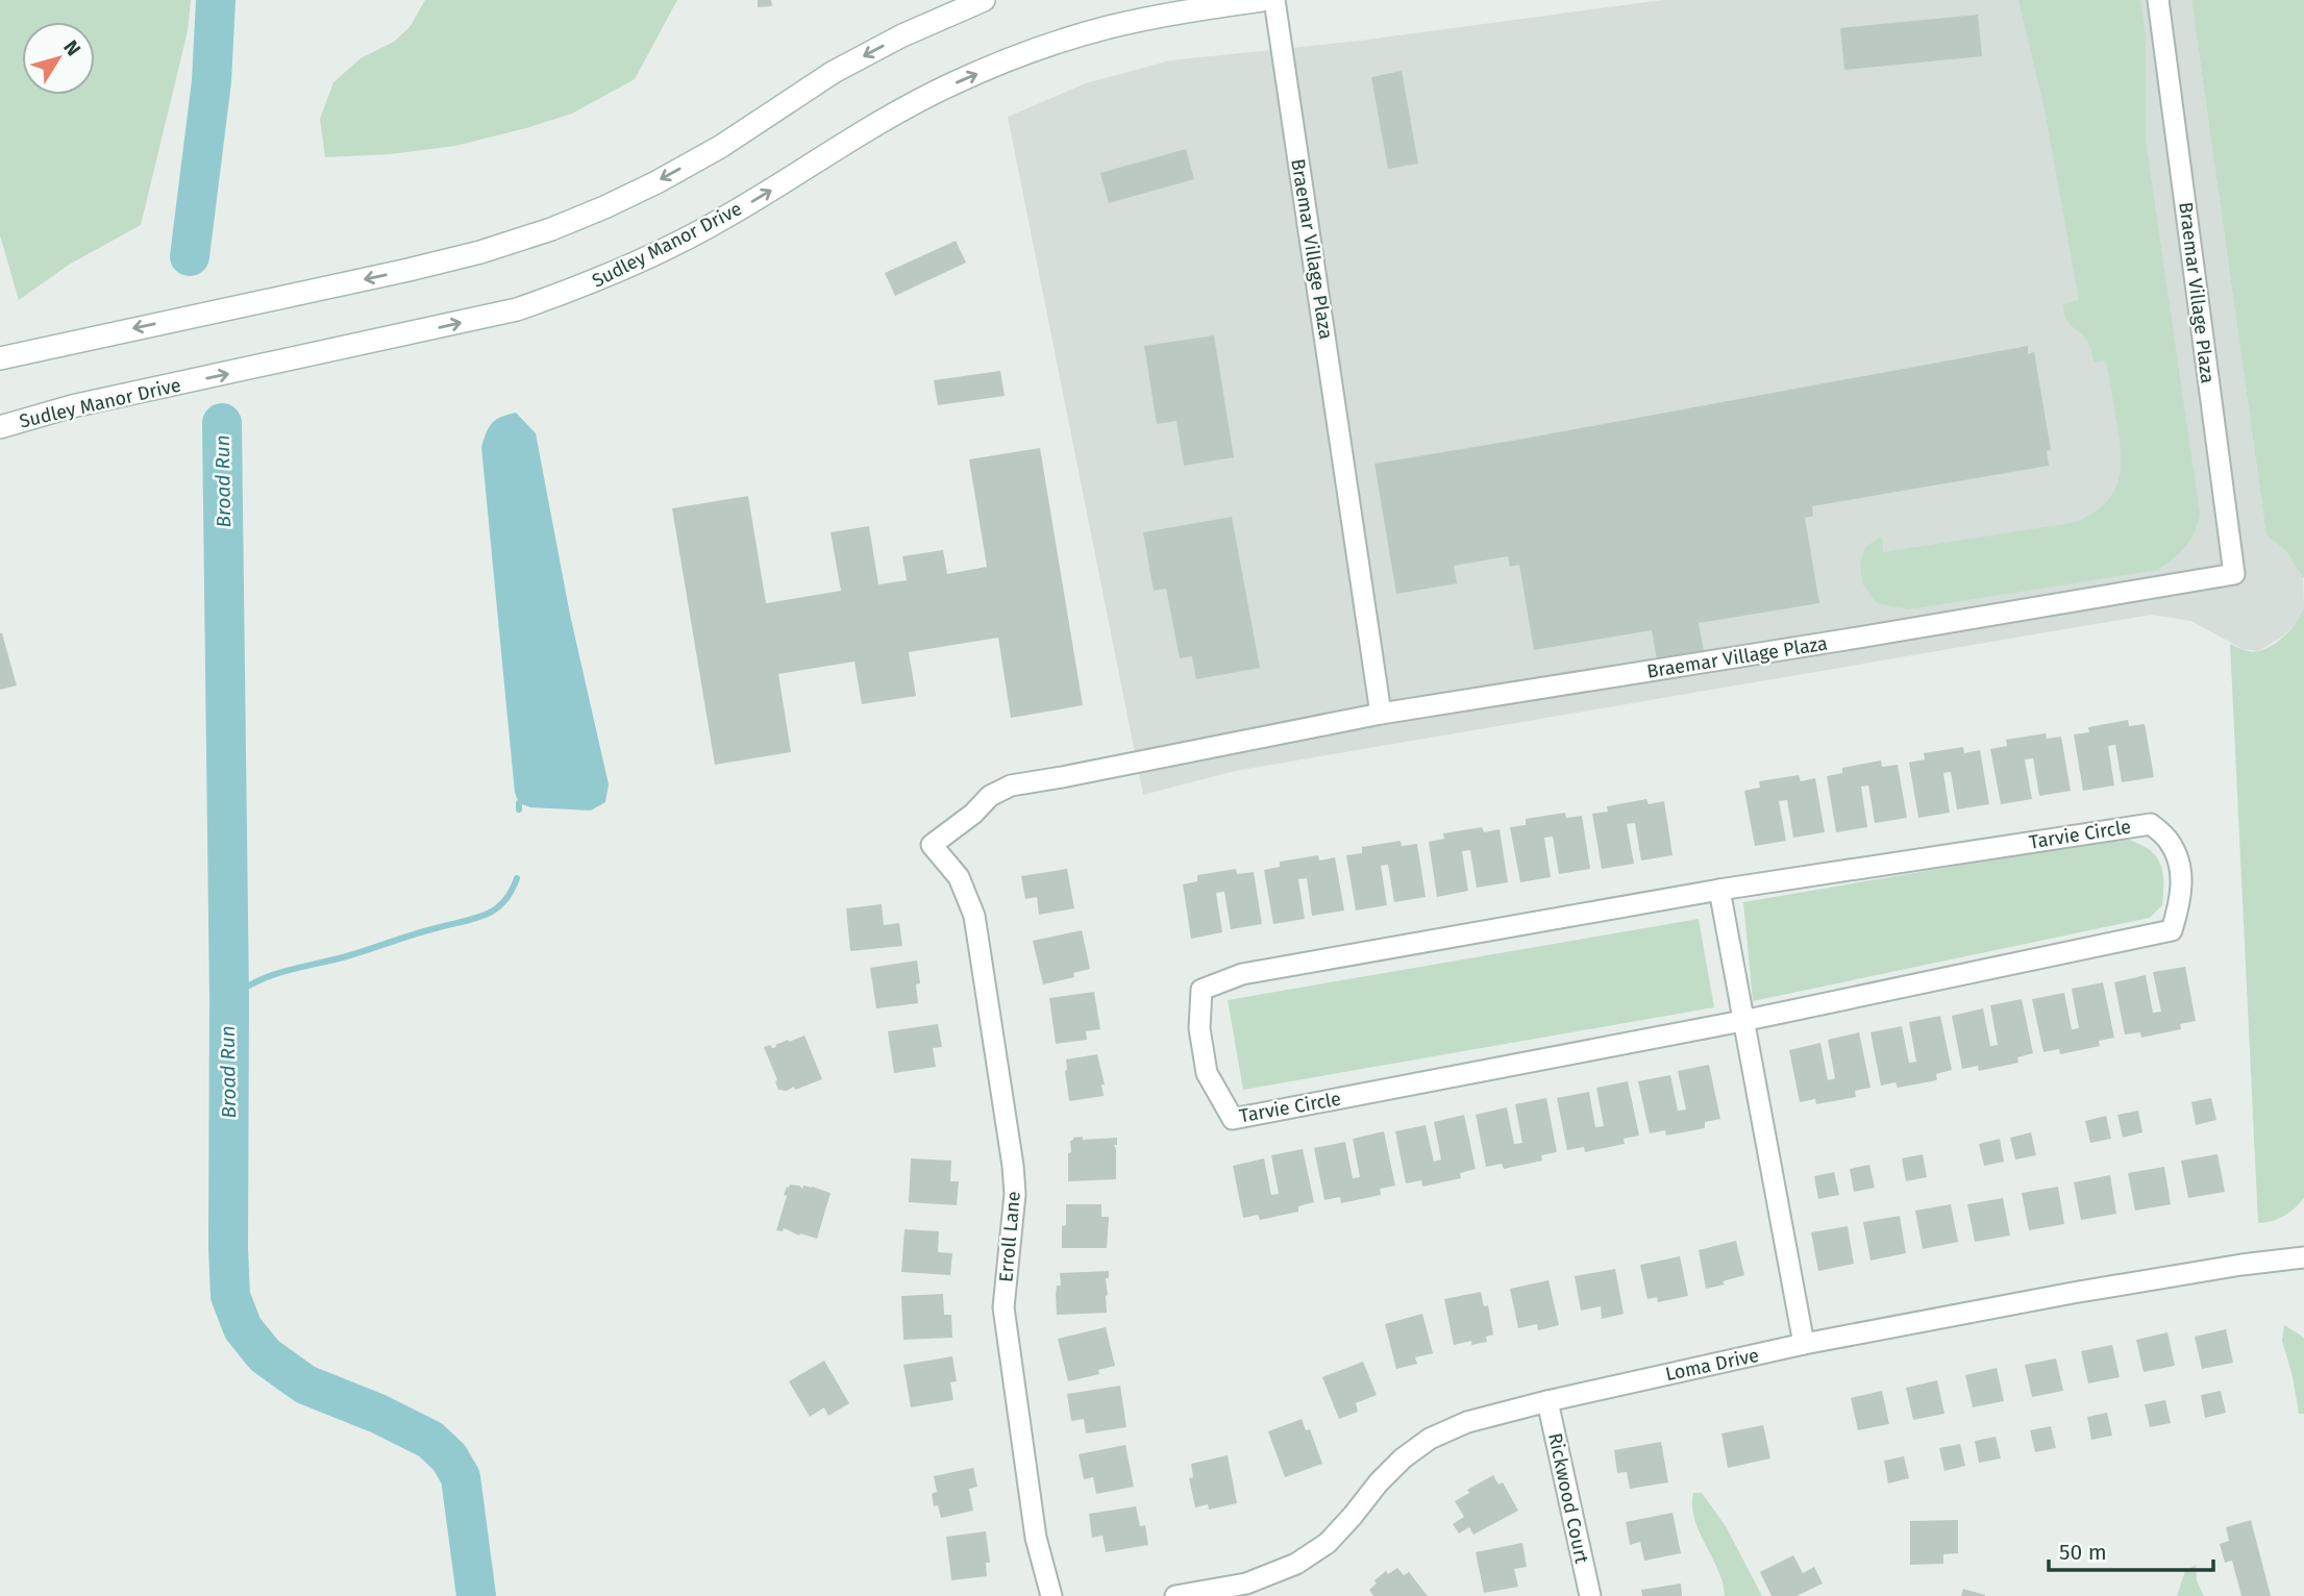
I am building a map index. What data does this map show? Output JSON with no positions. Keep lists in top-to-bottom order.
{
  "streets": {
    "main road": ["Sudley Manor Drive"],
    "street": [
      "Braemar Village Plaza",
      "Tarvie Circle",
      "Erroll Lane",
      "Loma Drive",
      "Rickwood Court"
    ]
  },
  "crossings": [
    ["Braemar Village Plaza", "Erroll Lane"],
    ["Loma Drive", "Rickwood Court"]
  ],
  "water": ["Broad Run"],
  "scale_bar": "50 m",
  "north": "top right"
}
